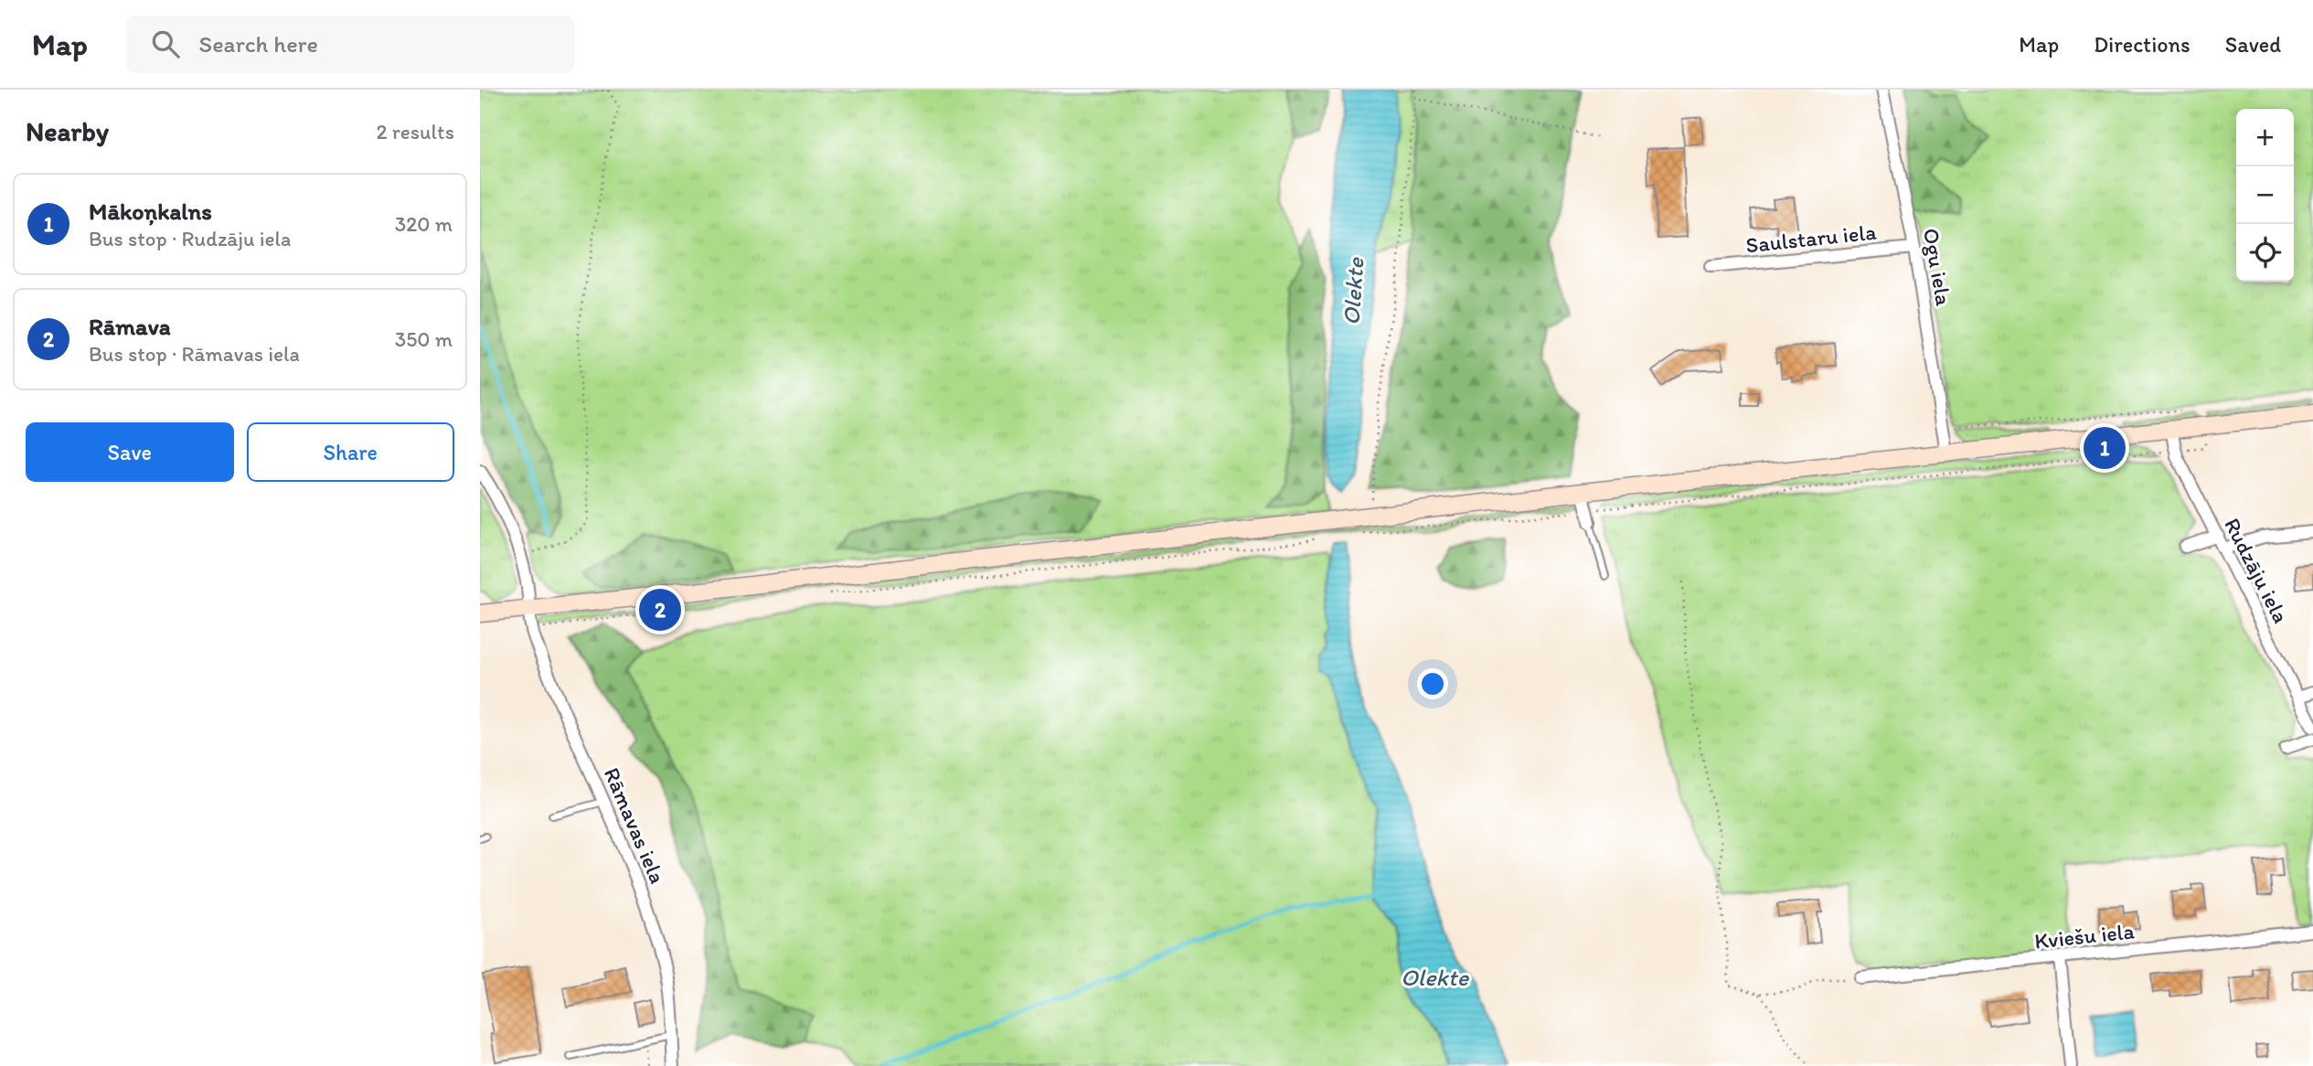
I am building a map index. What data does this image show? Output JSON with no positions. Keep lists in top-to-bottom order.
{
  "streets": {
    "street": [
      "Saulstaru iela",
      "Ogu iela",
      "Rudzāju iela",
      "Rāmavas iela",
      "Kviešu iela"
    ]
  },
  "crossings": [
    ["Saulstaru iela", "Ogu iela"]
  ],
  "water": ["Olekte"],
  "page": {
    "header": "Map",
    "search": "Search here",
    "nav": ["Map", "Directions", "Saved"],
    "heading": ["Nearby", "2 results"],
    "map_buttons": ["+", "−"],
    "list": [
      {
        "mark": "1",
        "name": "Mākoņkalns",
        "note": "Bus stop · Rudzāju iela",
        "value": "320 m"
      },
      {
        "mark": "2",
        "name": "Rāmava",
        "note": "Bus stop · Rāmavas iela",
        "value": "350 m"
      }
    ],
    "buttons": ["Save", "Share"],
    "pins": ["1", "2"]
  }
}
